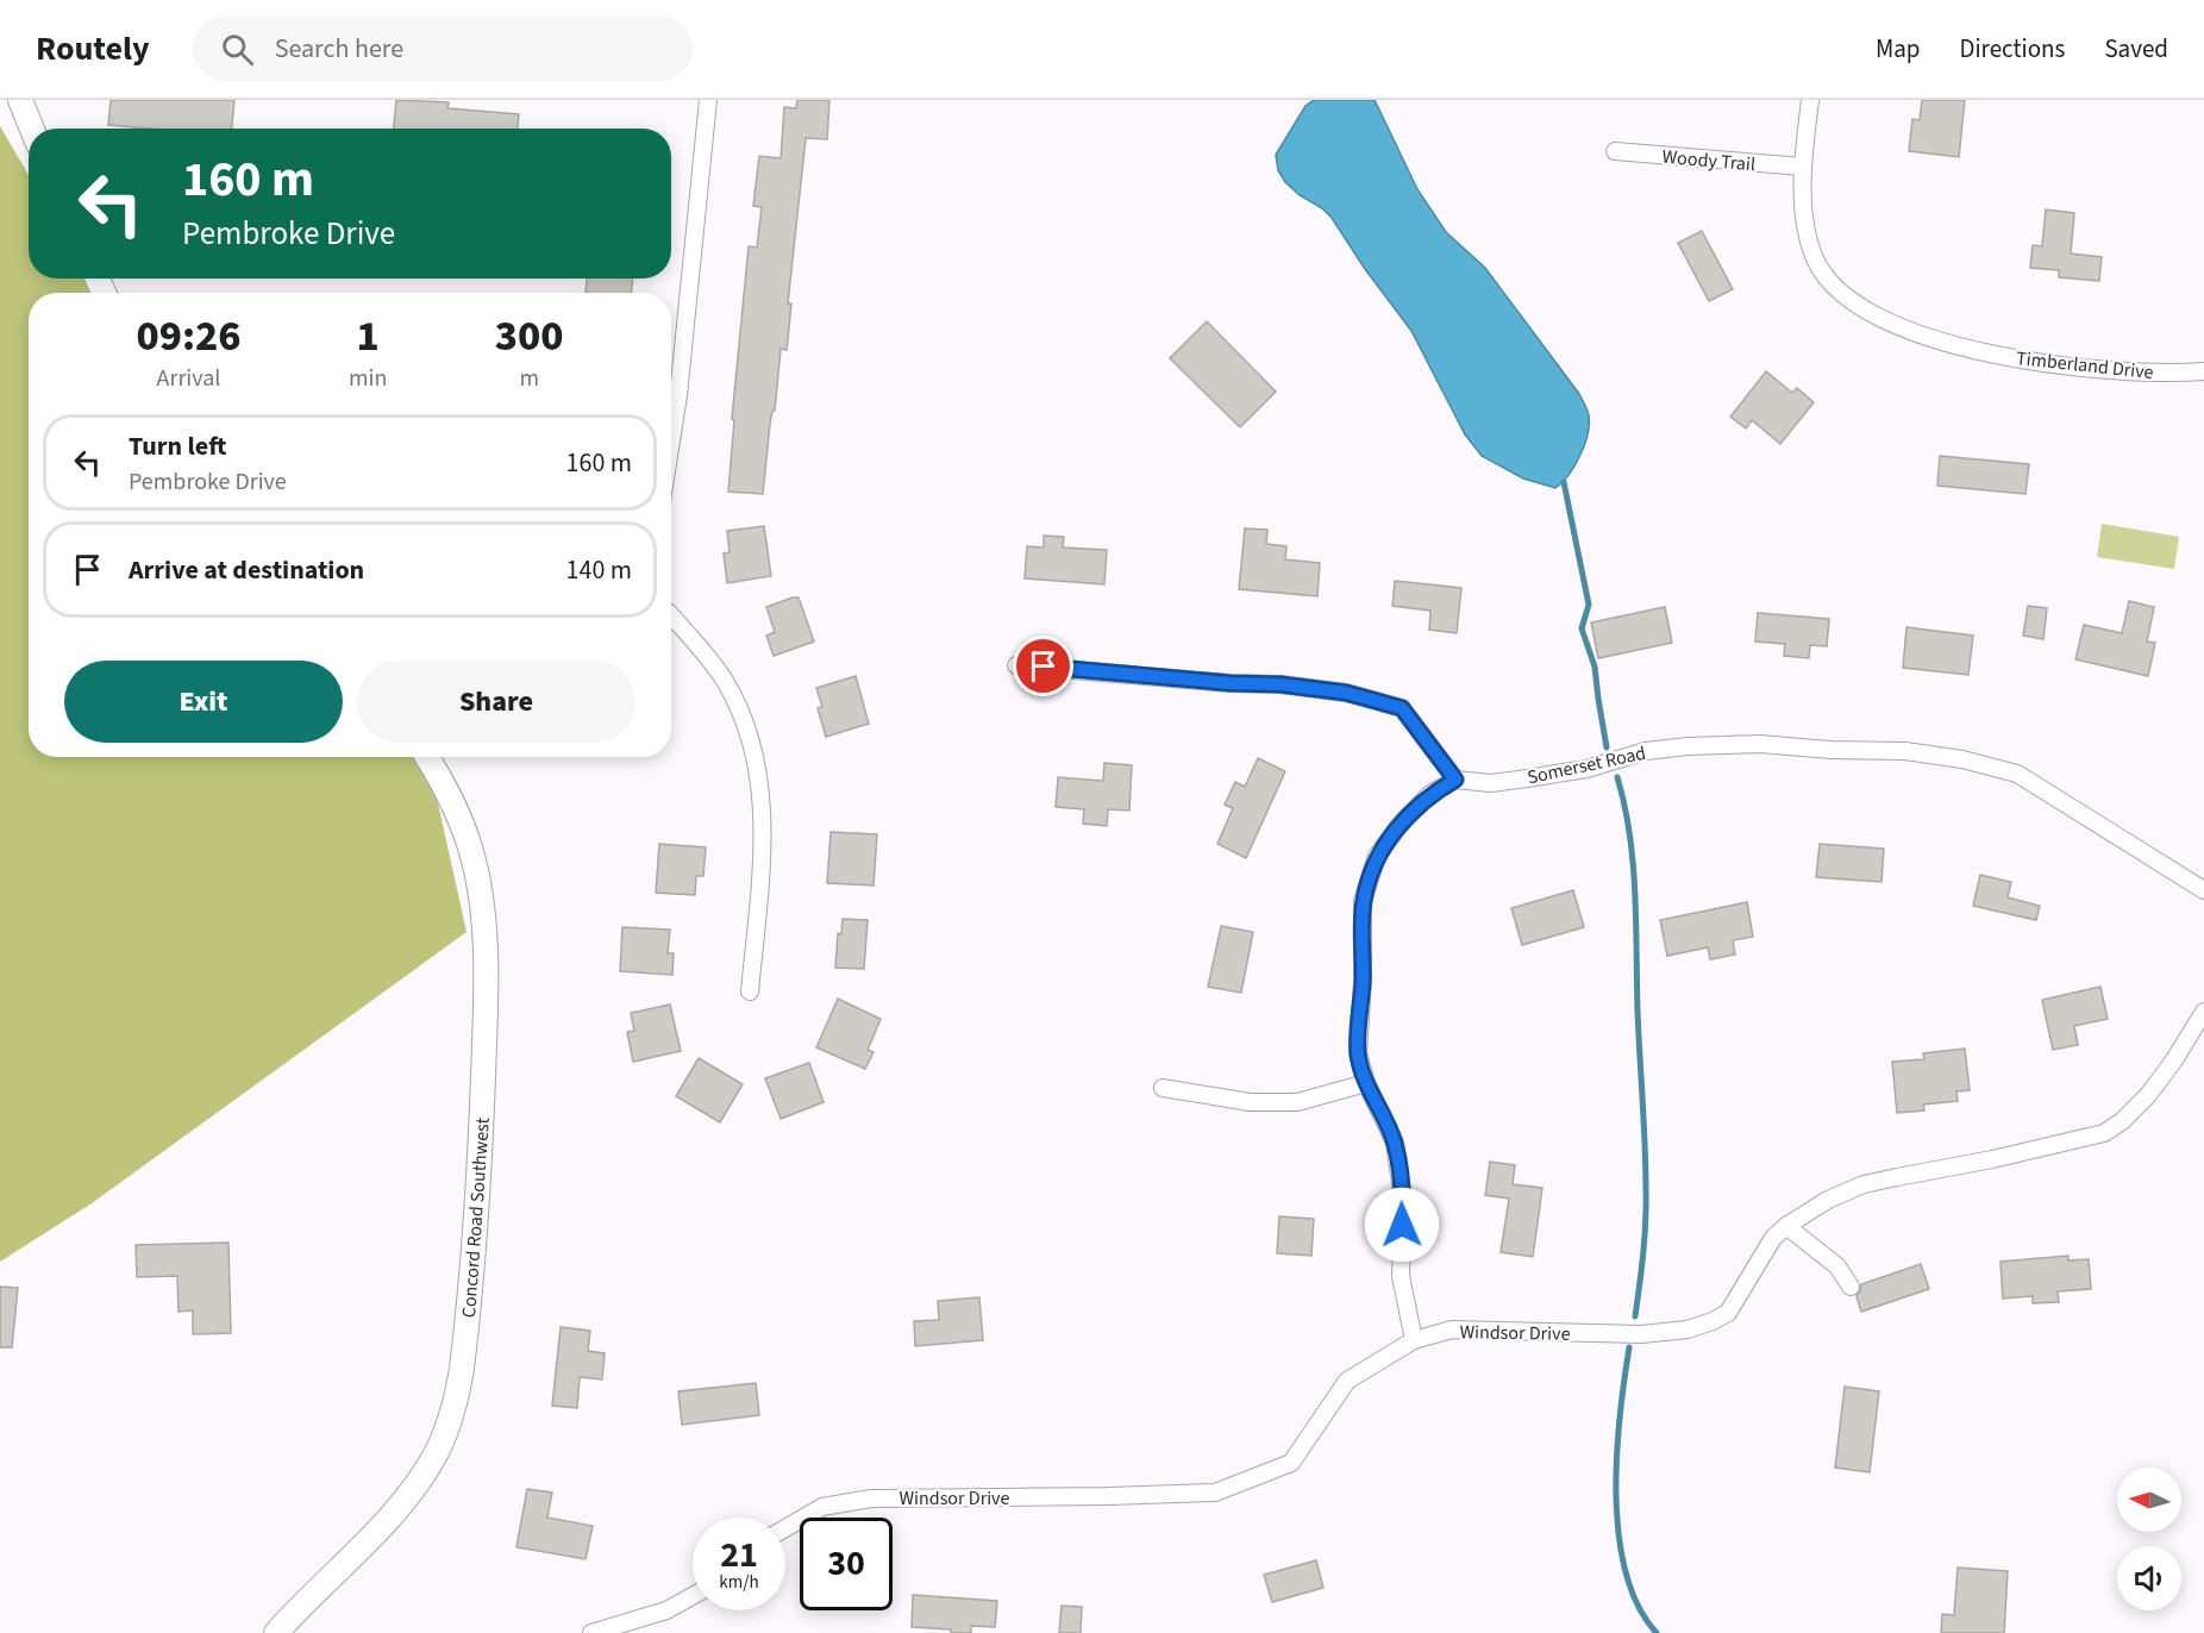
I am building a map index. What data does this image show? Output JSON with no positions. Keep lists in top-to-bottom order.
{
  "streets": {
    "street": [
      "Woody Trail",
      "Timberland Drive",
      "Somerset Road",
      "Concord Road Southwest",
      "Windsor Drive"
    ]
  },
  "crossings": [
    ["Woody Trail", "Timberland Drive"]
  ],
  "north": "left",
  "page": {
    "header": "Routely",
    "search": "Search here",
    "nav": ["Map", "Directions", "Saved"],
    "turn": ["160 m", "Pembroke Drive"],
    "eta": [
      "09:26",
      "Arrival",
      "1",
      "min",
      "300",
      "m"
    ],
    "list": [
      {
        "name": "Turn left",
        "note": "Pembroke Drive",
        "value": "160 m"
      },
      {
        "name": "Arrive at destination",
        "value": "140 m"
      }
    ],
    "buttons": ["Exit", "Share"],
    "speed": "21 km/h",
    "limit": "30"
  }
}
